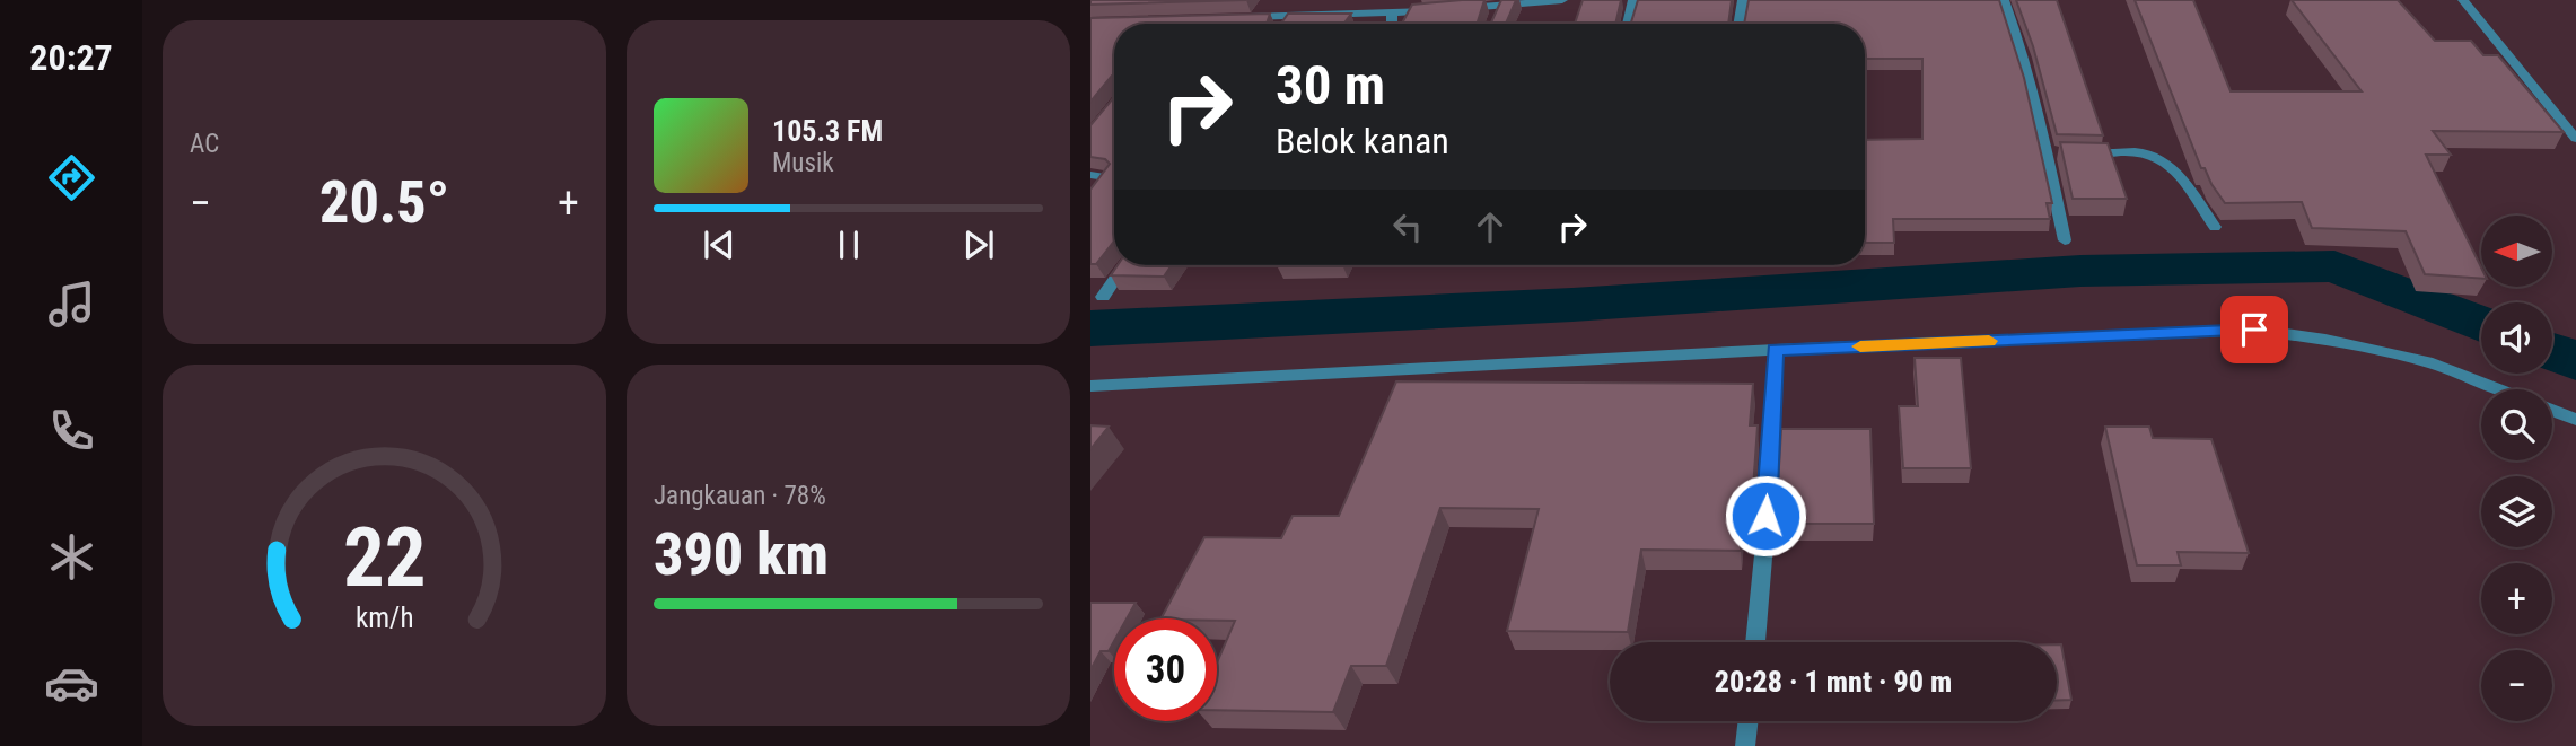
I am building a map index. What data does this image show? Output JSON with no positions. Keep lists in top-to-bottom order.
{
  "north": "left",
  "page": {
    "tabs": "20:27",
    "tile": [
      "AC",
      ["Jangkauan · 78%", "390 km"]
    ],
    "turn": ["30 m", "Belok kanan"],
    "song": ["105.3 FM", "Musik"],
    "heat": ["−", "20.5°", "+"],
    "map_buttons": ["+", "−"],
    "limit": "30",
    "trip": "20:28 · 1 mnt · 90 m",
    "gauge": ["22", "km/h"]
  }
}
